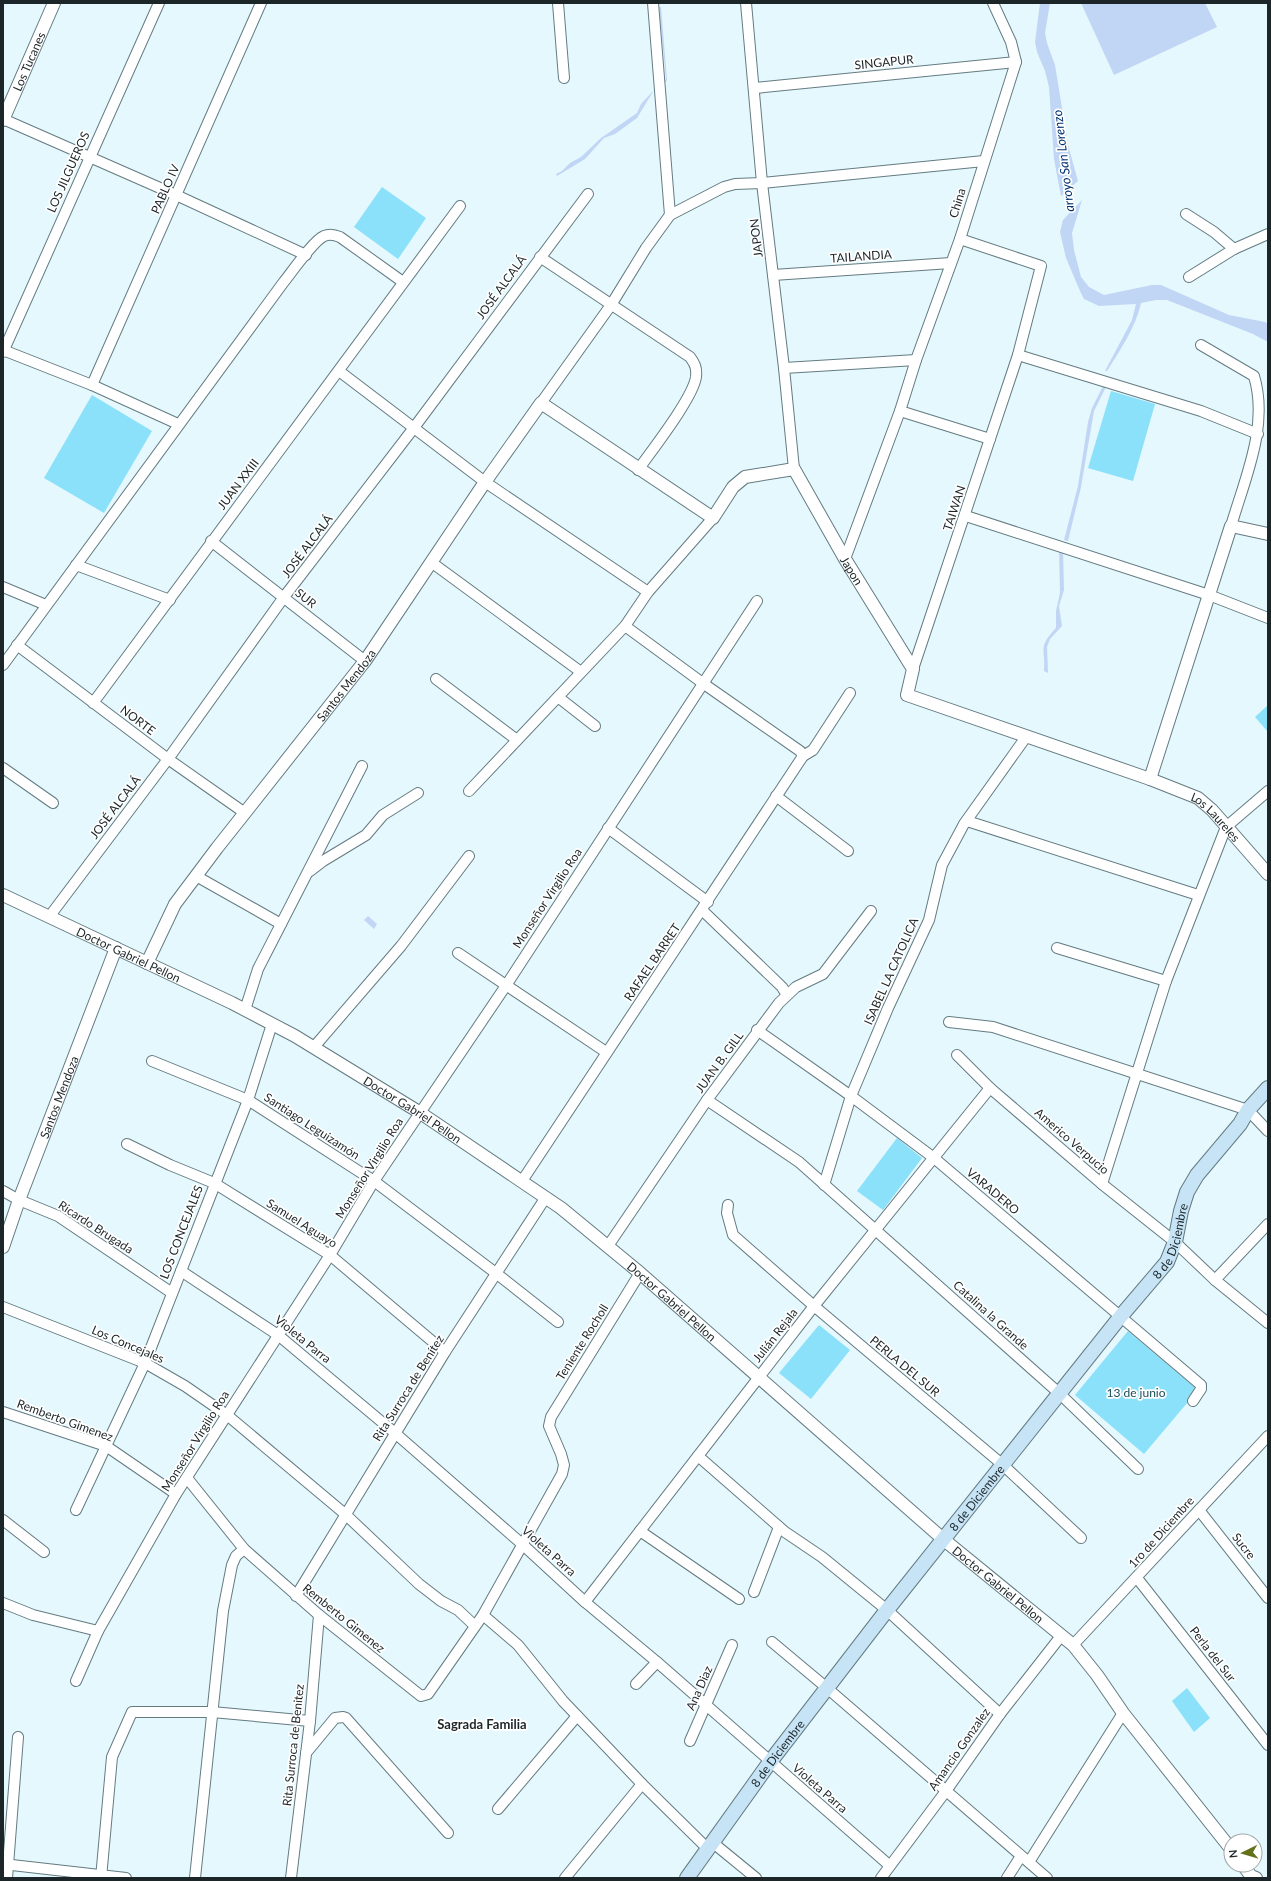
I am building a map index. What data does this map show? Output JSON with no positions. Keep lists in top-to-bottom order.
{
  "streets": {
    "main road": ["8 de Diciembre"],
    "street": [
      "Los Tucanes",
      "SINGAPUR",
      "LOS JILGUEROS",
      "PABLO IV",
      "China",
      "JAPON",
      "TAILANDIA",
      "JOSÉ ALCALÁ",
      "JUAN XXIII",
      "TAIWAN",
      "Japon",
      "SUR",
      "Santos Mendoza",
      "NORTE",
      "Los Laureles",
      "Monseñor Virgilio Roa",
      "Doctor Gabriel Pellon",
      "RAFAEL BARRET",
      "ISABEL LA CATOLICA",
      "JUAN B. GILL",
      "Santiago Leguizamón",
      "Americo Verpucio",
      "VARADERO",
      "Samuel Aguayo",
      "Ricardo Brugada",
      "LOS CONCEJALES",
      "Catalina la Grande",
      "Julián Rejala",
      "Violeta Parra",
      "Teniente Rocholl",
      "Los Concejales",
      "PERLA DEL SUR",
      "Rita Surroca de Benítez",
      "Remberto Gimenez",
      "1ro de Diciembre",
      "Sucre",
      "Perla del Sur",
      "Ana Diaz",
      "Rita Surroca de Benitez",
      "Amancio Gonzalez"
    ]
  },
  "crossings": [
    ["SINGAPUR", "China"],
    ["SINGAPUR", "JAPON"],
    ["China", "TAILANDIA"],
    ["China", "TAIWAN"],
    ["China", "Japon"],
    ["JAPON", "TAILANDIA"],
    ["JAPON", "Japon"],
    ["JOSÉ ALCALÁ", "SUR"],
    ["JOSÉ ALCALÁ", "NORTE"],
    ["JOSÉ ALCALÁ", "Doctor Gabriel Pellon"],
    ["JUAN XXIII", "SUR"],
    ["JUAN XXIII", "NORTE"],
    ["TAIWAN", "Japon"],
    ["TAIWAN", "Los Laureles"],
    ["Japon", "Los Laureles"],
    ["SUR", "Santos Mendoza"],
    ["Santos Mendoza", "NORTE"],
    ["Santos Mendoza", "Doctor Gabriel Pellon"],
    ["Santos Mendoza", "Ricardo Brugada"],
    ["Los Laureles", "ISABEL LA CATOLICA"],
    ["Monseñor Virgilio Roa", "Doctor Gabriel Pellon"],
    ["Monseñor Virgilio Roa", "Santiago Leguizamón"],
    ["Monseñor Virgilio Roa", "Samuel Aguayo"],
    ["Monseñor Virgilio Roa", "Violeta Parra"],
    ["Monseñor Virgilio Roa", "Los Concejales"],
    ["Monseñor Virgilio Roa", "Remberto Gimenez"],
    ["Doctor Gabriel Pellon", "RAFAEL BARRET"],
    ["Doctor Gabriel Pellon", "JUAN B. GILL"],
    ["Doctor Gabriel Pellon", "LOS CONCEJALES"],
    ["Doctor Gabriel Pellon", "8 de Diciembre"],
    ["Doctor Gabriel Pellon", "Julián Rejala"],
    ["Doctor Gabriel Pellon", "Teniente Rocholl"],
    ["Doctor Gabriel Pellon", "Rita Surroca de Benítez"],
    ["Doctor Gabriel Pellon", "1ro de Diciembre"],
    ["Doctor Gabriel Pellon", "Amancio Gonzalez"],
    ["ISABEL LA CATOLICA", "VARADERO"],
    ["ISABEL LA CATOLICA", "Catalina la Grande"],
    ["JUAN B. GILL", "VARADERO"],
    ["JUAN B. GILL", "Catalina la Grande"],
    ["Santiago Leguizamón", "LOS CONCEJALES"],
    ["Santiago Leguizamón", "Rita Surroca de Benítez"],
    ["Americo Verpucio", "8 de Diciembre"],
    ["Americo Verpucio", "Julián Rejala"],
    ["VARADERO", "8 de Diciembre"],
    ["VARADERO", "Julián Rejala"],
    ["Samuel Aguayo", "LOS CONCEJALES"],
    ["Samuel Aguayo", "Rita Surroca de Benítez"],
    ["Ricardo Brugada", "LOS CONCEJALES"],
    ["LOS CONCEJALES", "Violeta Parra"],
    ["LOS CONCEJALES", "Los Concejales"],
    ["LOS CONCEJALES", "Remberto Gimenez"],
    ["8 de Diciembre", "Catalina la Grande"],
    ["8 de Diciembre", "Violeta Parra"],
    ["8 de Diciembre", "PERLA DEL SUR"],
    ["Catalina la Grande", "Julián Rejala"],
    ["Julián Rejala", "Violeta Parra"],
    ["Julián Rejala", "PERLA DEL SUR"],
    ["Violeta Parra", "Rita Surroca de Benítez"],
    ["Violeta Parra", "Remberto Gimenez"],
    ["Violeta Parra", "Ana Diaz"],
    ["Violeta Parra", "Amancio Gonzalez"],
    ["Teniente Rocholl", "Remberto Gimenez"],
    ["Los Concejales", "Rita Surroca de Benítez"],
    ["Los Concejales", "Remberto Gimenez"],
    ["Rita Surroca de Benítez", "Remberto Gimenez"],
    ["Remberto Gimenez", "Rita Surroca de Benitez"],
    ["1ro de Diciembre", "Sucre"],
    ["1ro de Diciembre", "Perla del Sur"]
  ],
  "districts": ["Sagrada Familia"],
  "water": ["arroyo San Lorenzo"],
  "parks": ["13 de junio"],
  "north": "left"
}
